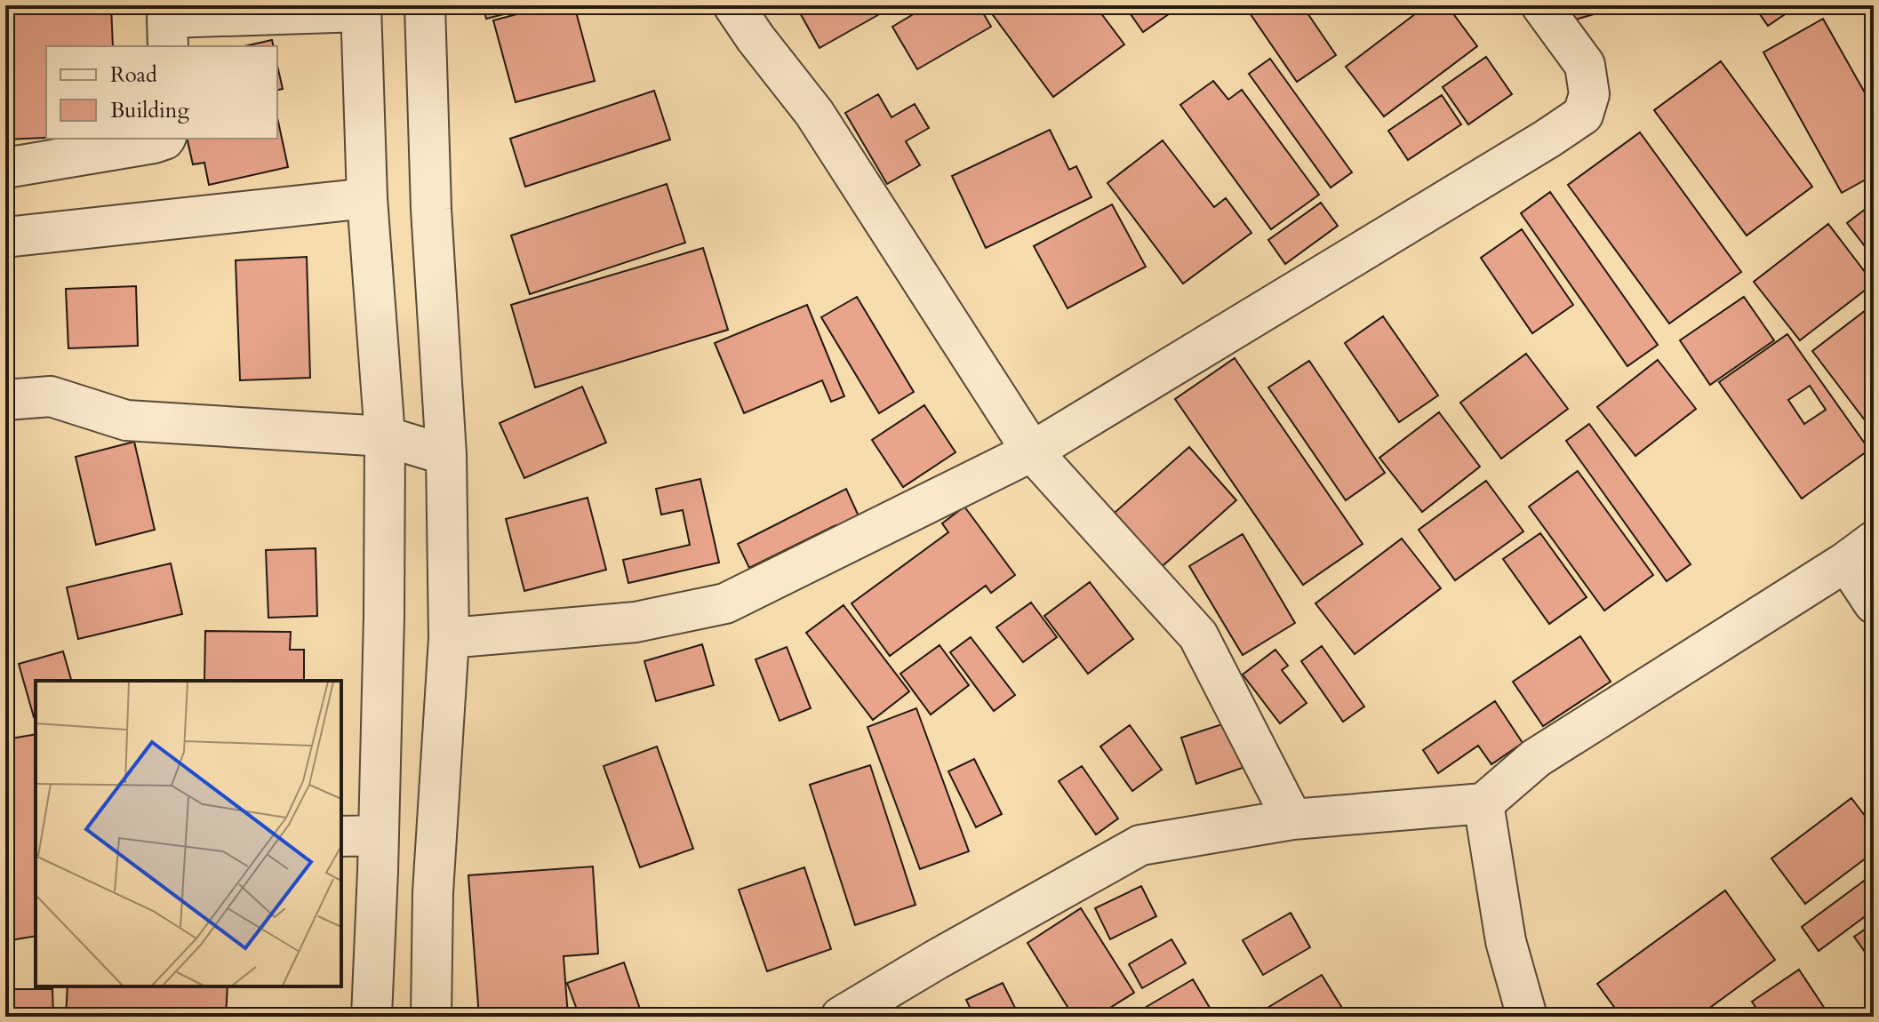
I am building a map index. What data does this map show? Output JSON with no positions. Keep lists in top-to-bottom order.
{
  "legend": ["Road", "Building"]
}
